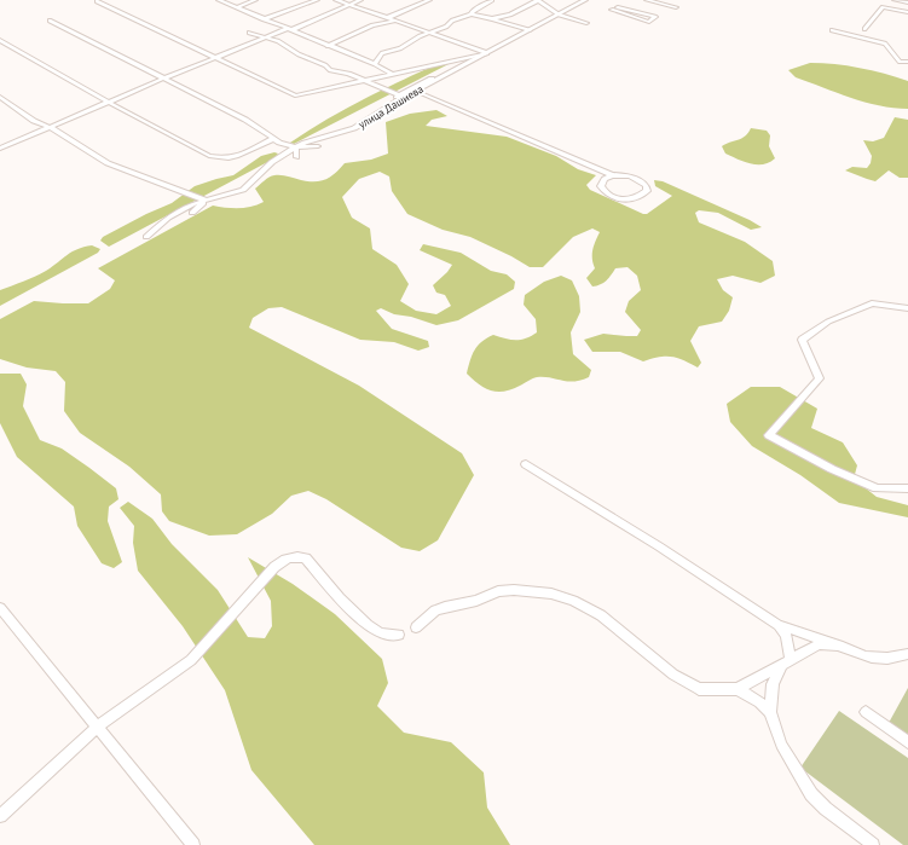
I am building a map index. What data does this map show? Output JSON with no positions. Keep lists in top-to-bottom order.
{
  "streets": {
    "street": ["улица Дашиева"]
  }
}
